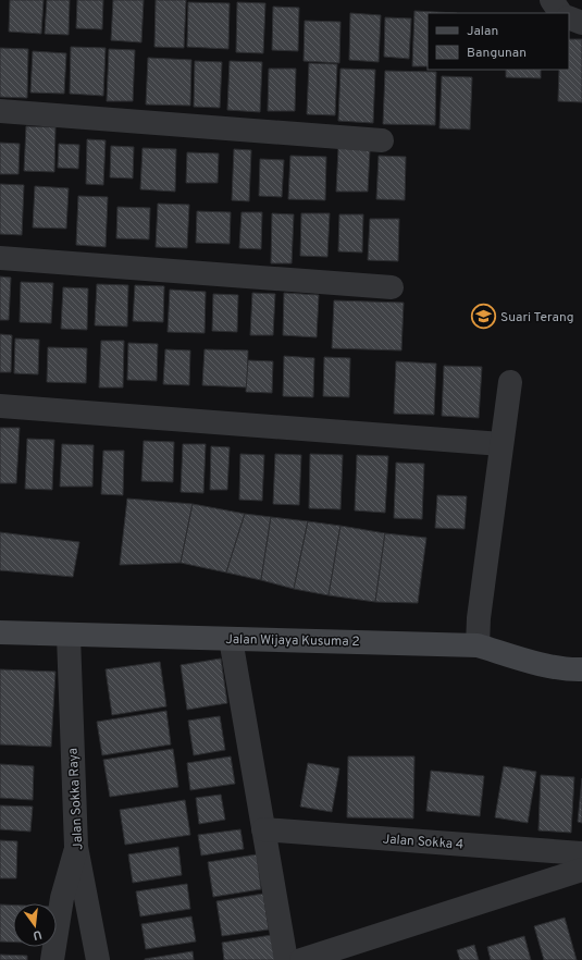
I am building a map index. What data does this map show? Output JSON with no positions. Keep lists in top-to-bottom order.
{
  "streets": {
    "street": ["Jalan Wijaya Kusuma 2", "Jalan Sokka Raya", "Jalan Sokka 4"]
  },
  "crossings": [
    ["Jalan Wijaya Kusuma 2", "Jalan Sokka Raya"]
  ],
  "places": {
    "school or university": ["Suari Terang"]
  },
  "legend": ["Jalan", "Bangunan"],
  "north": "bottom"
}
